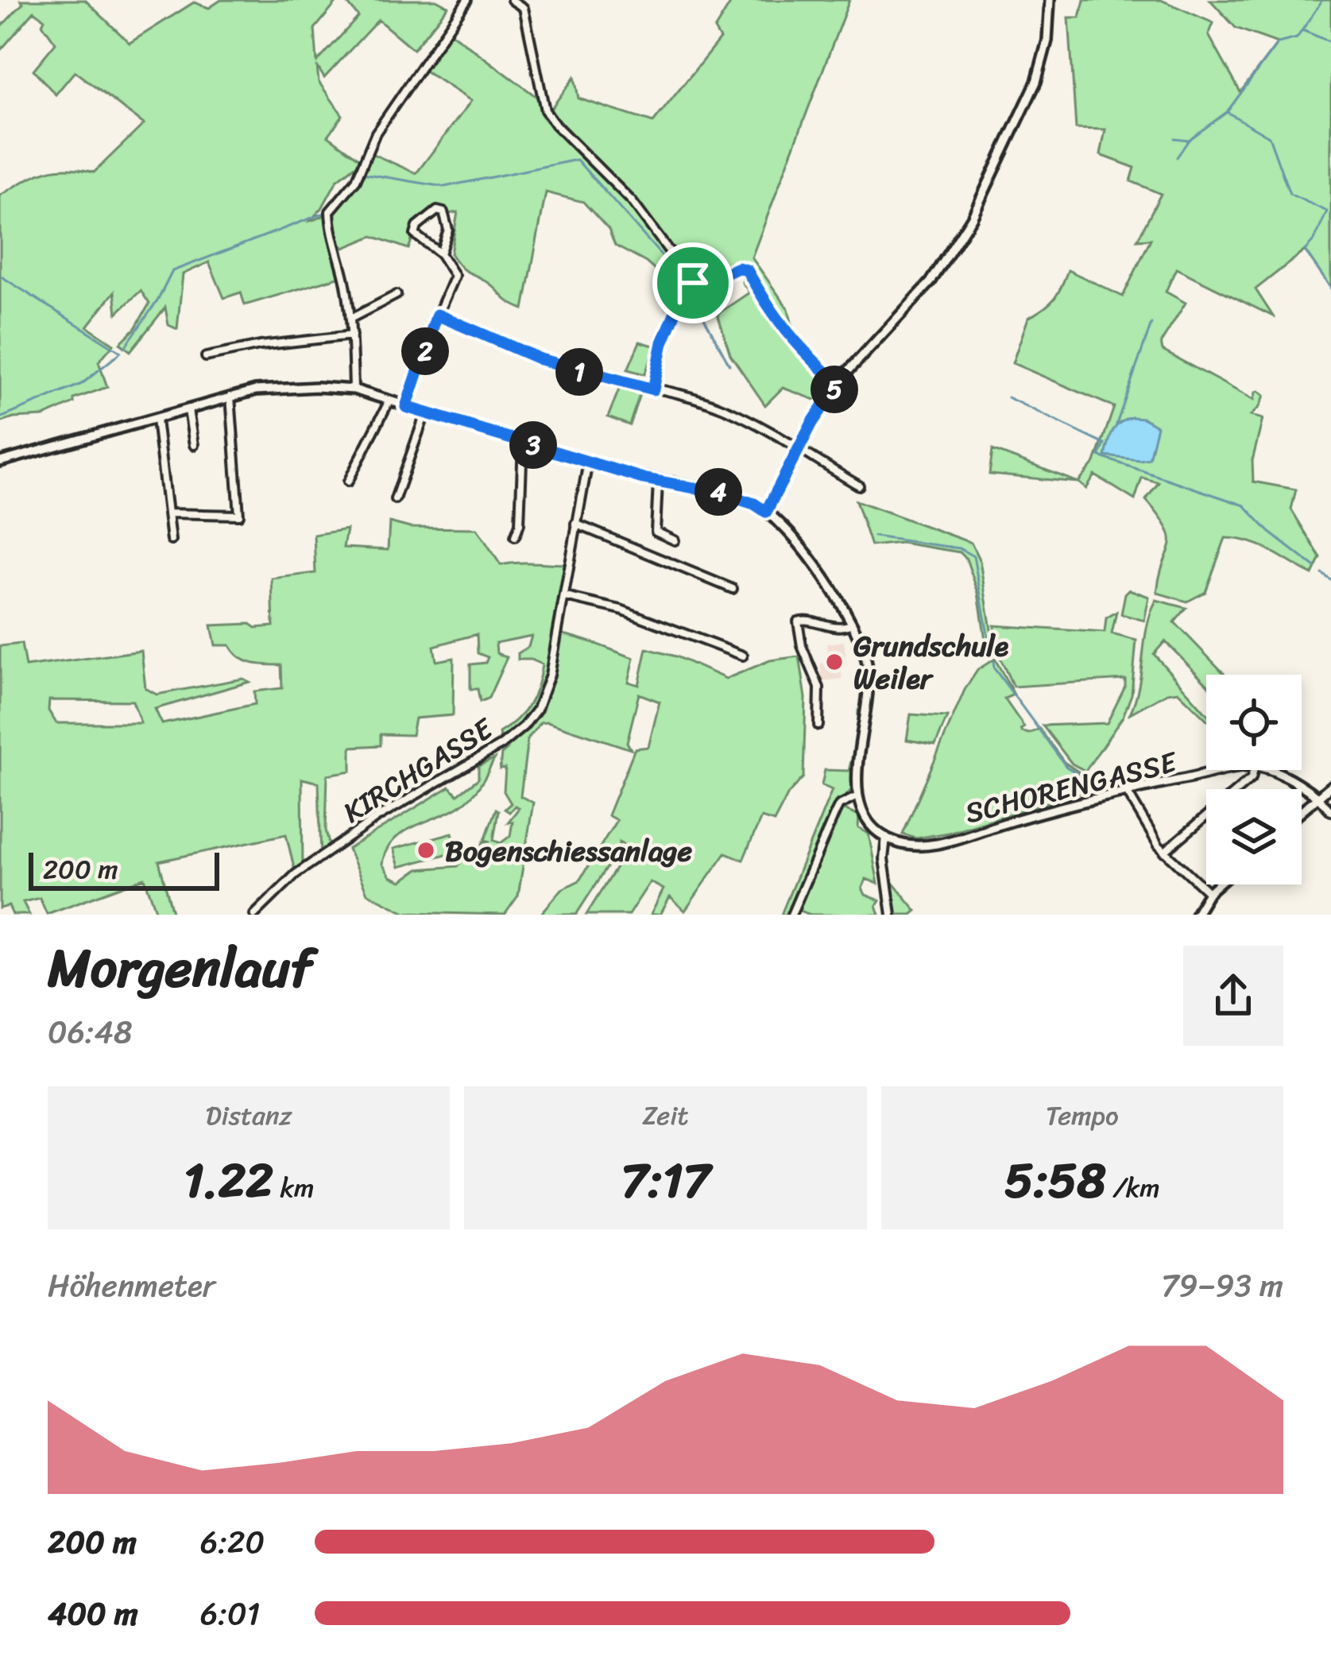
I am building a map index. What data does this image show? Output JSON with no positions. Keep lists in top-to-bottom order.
{
  "streets": {
    "street": ["KIRCHGASSE", "SCHORENGASSE"]
  },
  "places": ["Grundschule Weiler", "Bogenschiessanlage"],
  "scale_bar": "200 m",
  "page": {
    "pins": [
      "2",
      "1",
      "5",
      "3",
      "4"
    ],
    "scale": "200 m",
    "heading": ["Morgenlauf", "06:48"],
    "stats": [
      ["Distanz", "1.22 km"],
      ["Zeit", "7:17"],
      ["Tempo", "5:58 /km"]
    ],
    "chart": ["Höhenmeter", "79–93 m"],
    "list": [
      {
        "name": "200 m",
        "note": "6:20"
      },
      {
        "name": "400 m",
        "note": "6:01"
      }
    ]
  }
}
